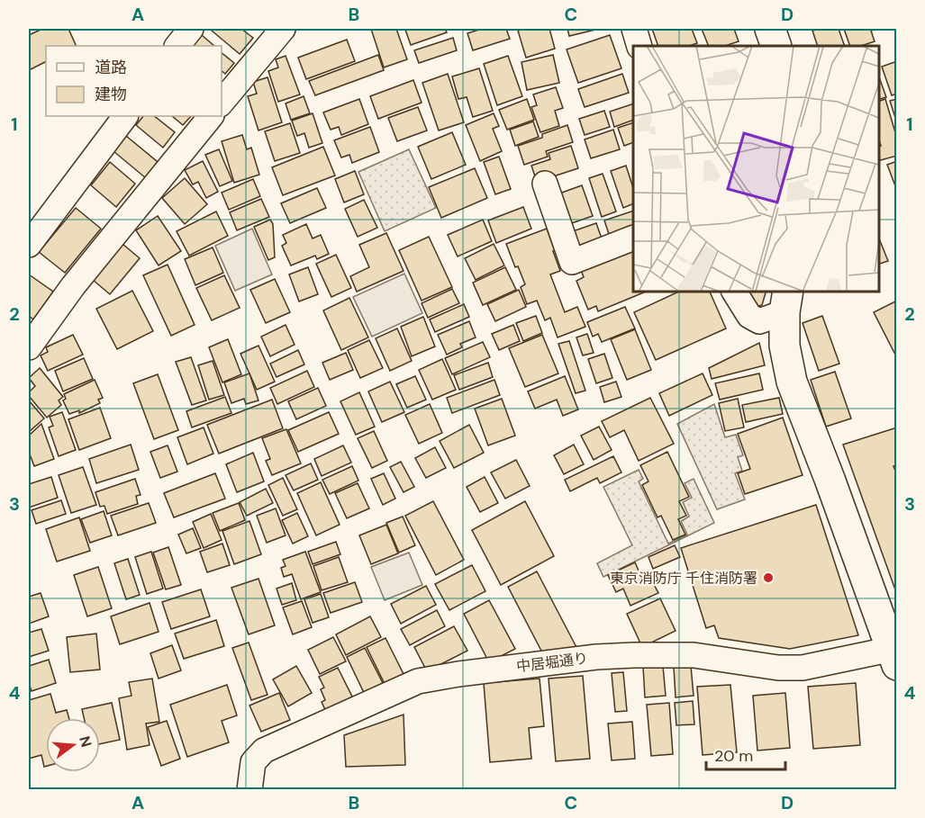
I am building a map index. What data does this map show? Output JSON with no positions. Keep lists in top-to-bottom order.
{
  "streets": {
    "street": ["中居堀通り"]
  },
  "places": ["東京消防庁 千住消防署"],
  "legend": ["道路", "建物"],
  "scale_bar": "20 m",
  "north": "right",
  "grid": {
    "columns": [
      "A",
      "B",
      "C",
      "D"
    ],
    "rows": [
      "1",
      "2",
      "3",
      "4"
    ]
  }
}
